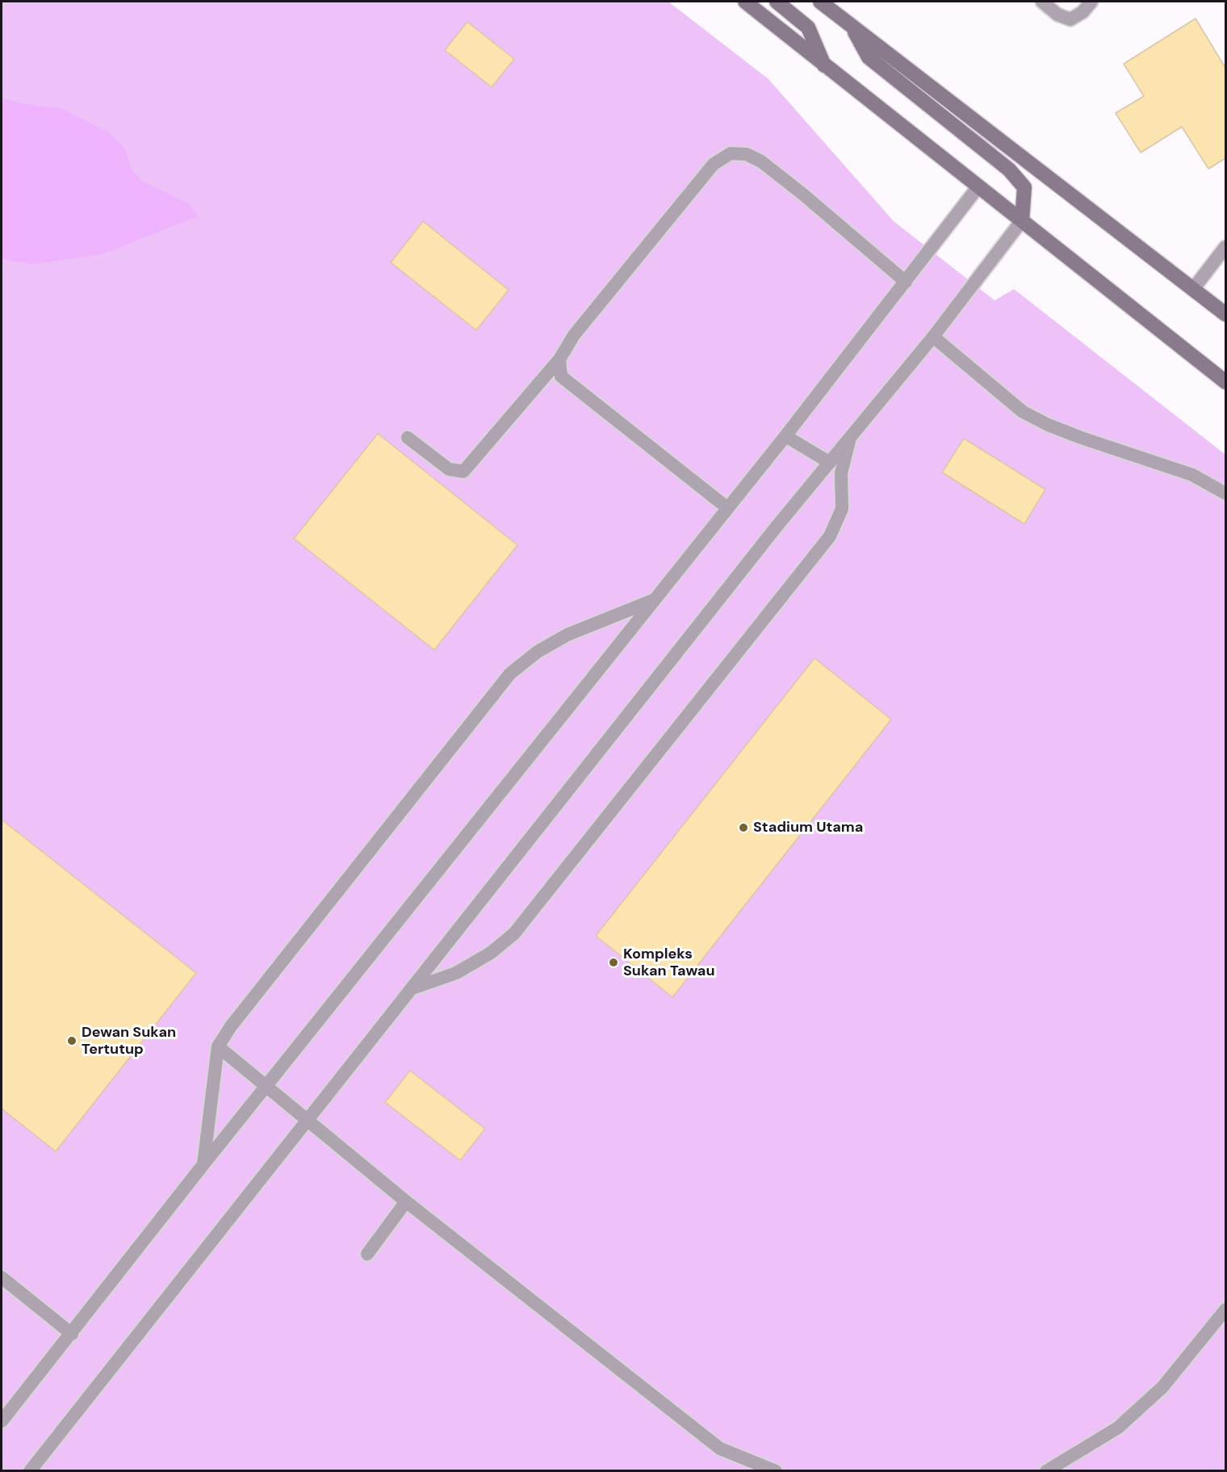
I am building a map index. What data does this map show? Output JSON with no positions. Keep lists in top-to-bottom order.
{
  "places": ["Stadium Utama", "Kompleks Sukan Tawau", "Dewan Sukan Tertutup"]
}
